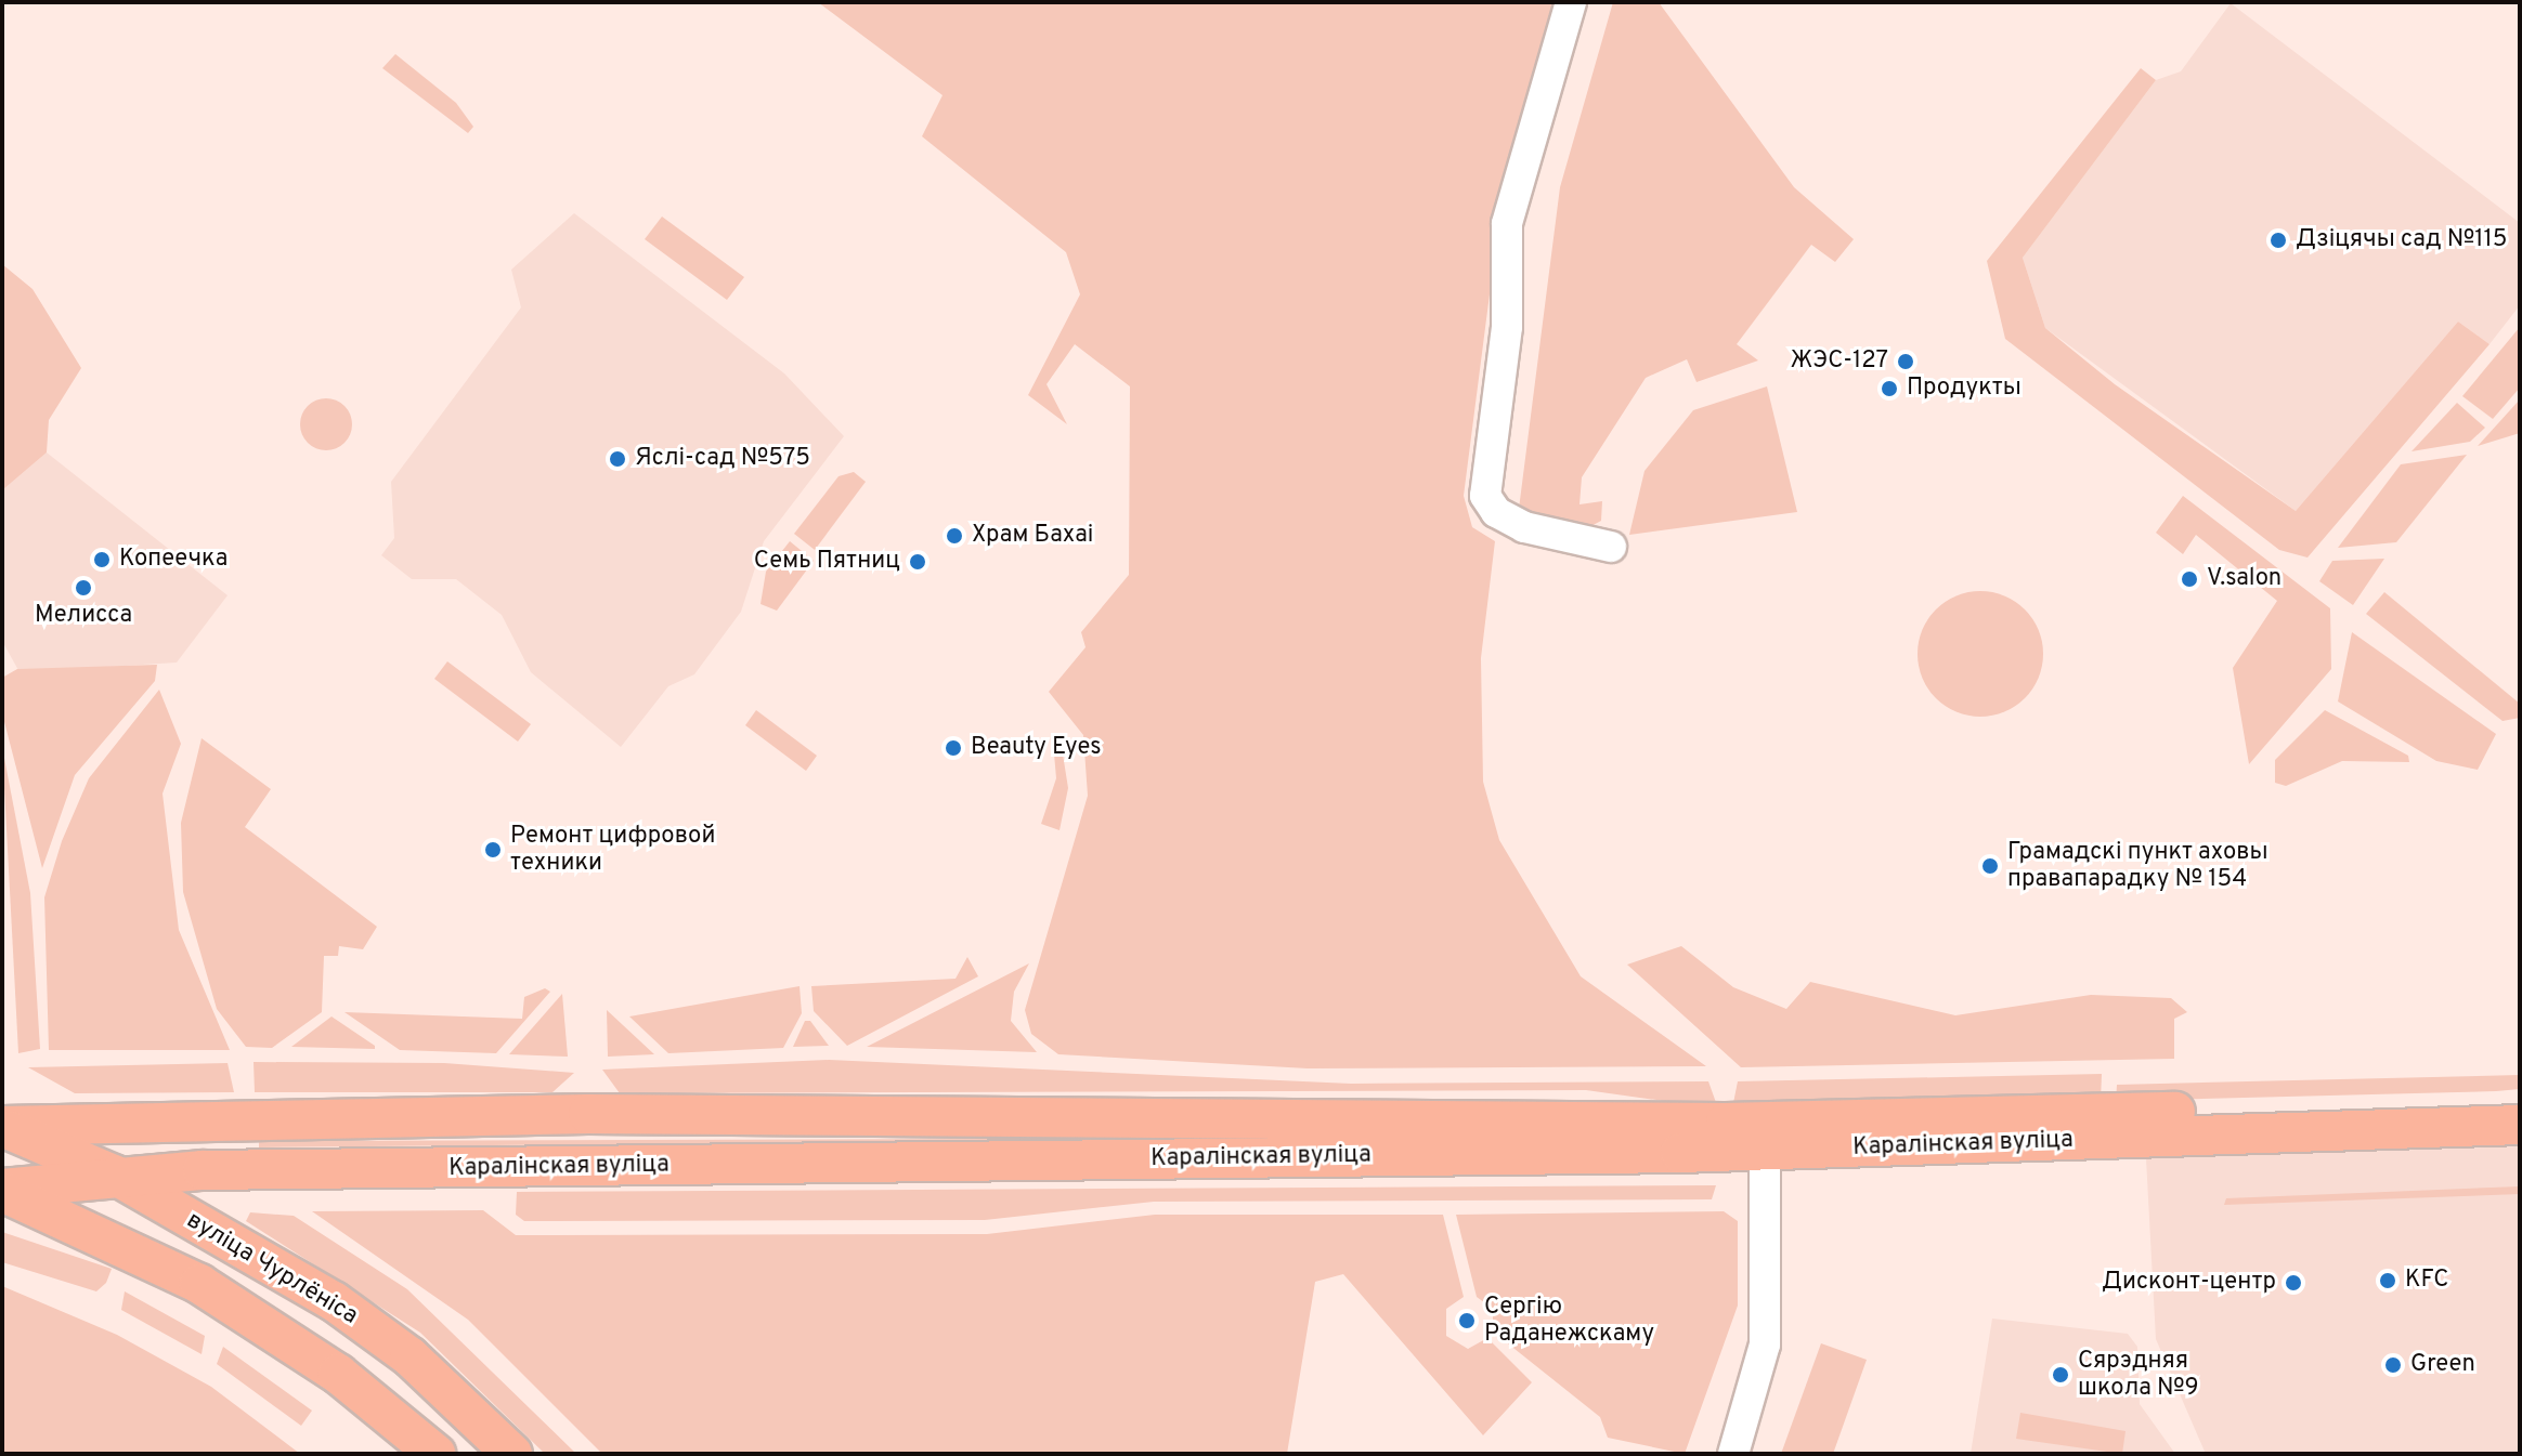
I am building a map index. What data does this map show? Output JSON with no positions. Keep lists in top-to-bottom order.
{
  "streets": {
    "main road": ["Каралінская вуліца", "вуліца Чурлёніса"]
  },
  "crossings": [
    ["Каралінская вуліца", "вуліца Чурлёніса"]
  ],
  "places": [
    "Дзіцячы сад №115",
    "ЖЭС-127",
    "Продукты",
    "Яслі-сад №575",
    "Храм Бахаі",
    "Копеечка",
    "Семь Пятниц",
    "V.salon",
    "Мелисса",
    "Beauty Eyes",
    "Ремонт цифровой техники",
    "Грамадскі пункт аховы правапарадку № 154",
    "KFC",
    "Дисконт-центр",
    "Сергію Раданежскаму",
    "Green",
    "Сярэдняя школа №9"
  ]
}
